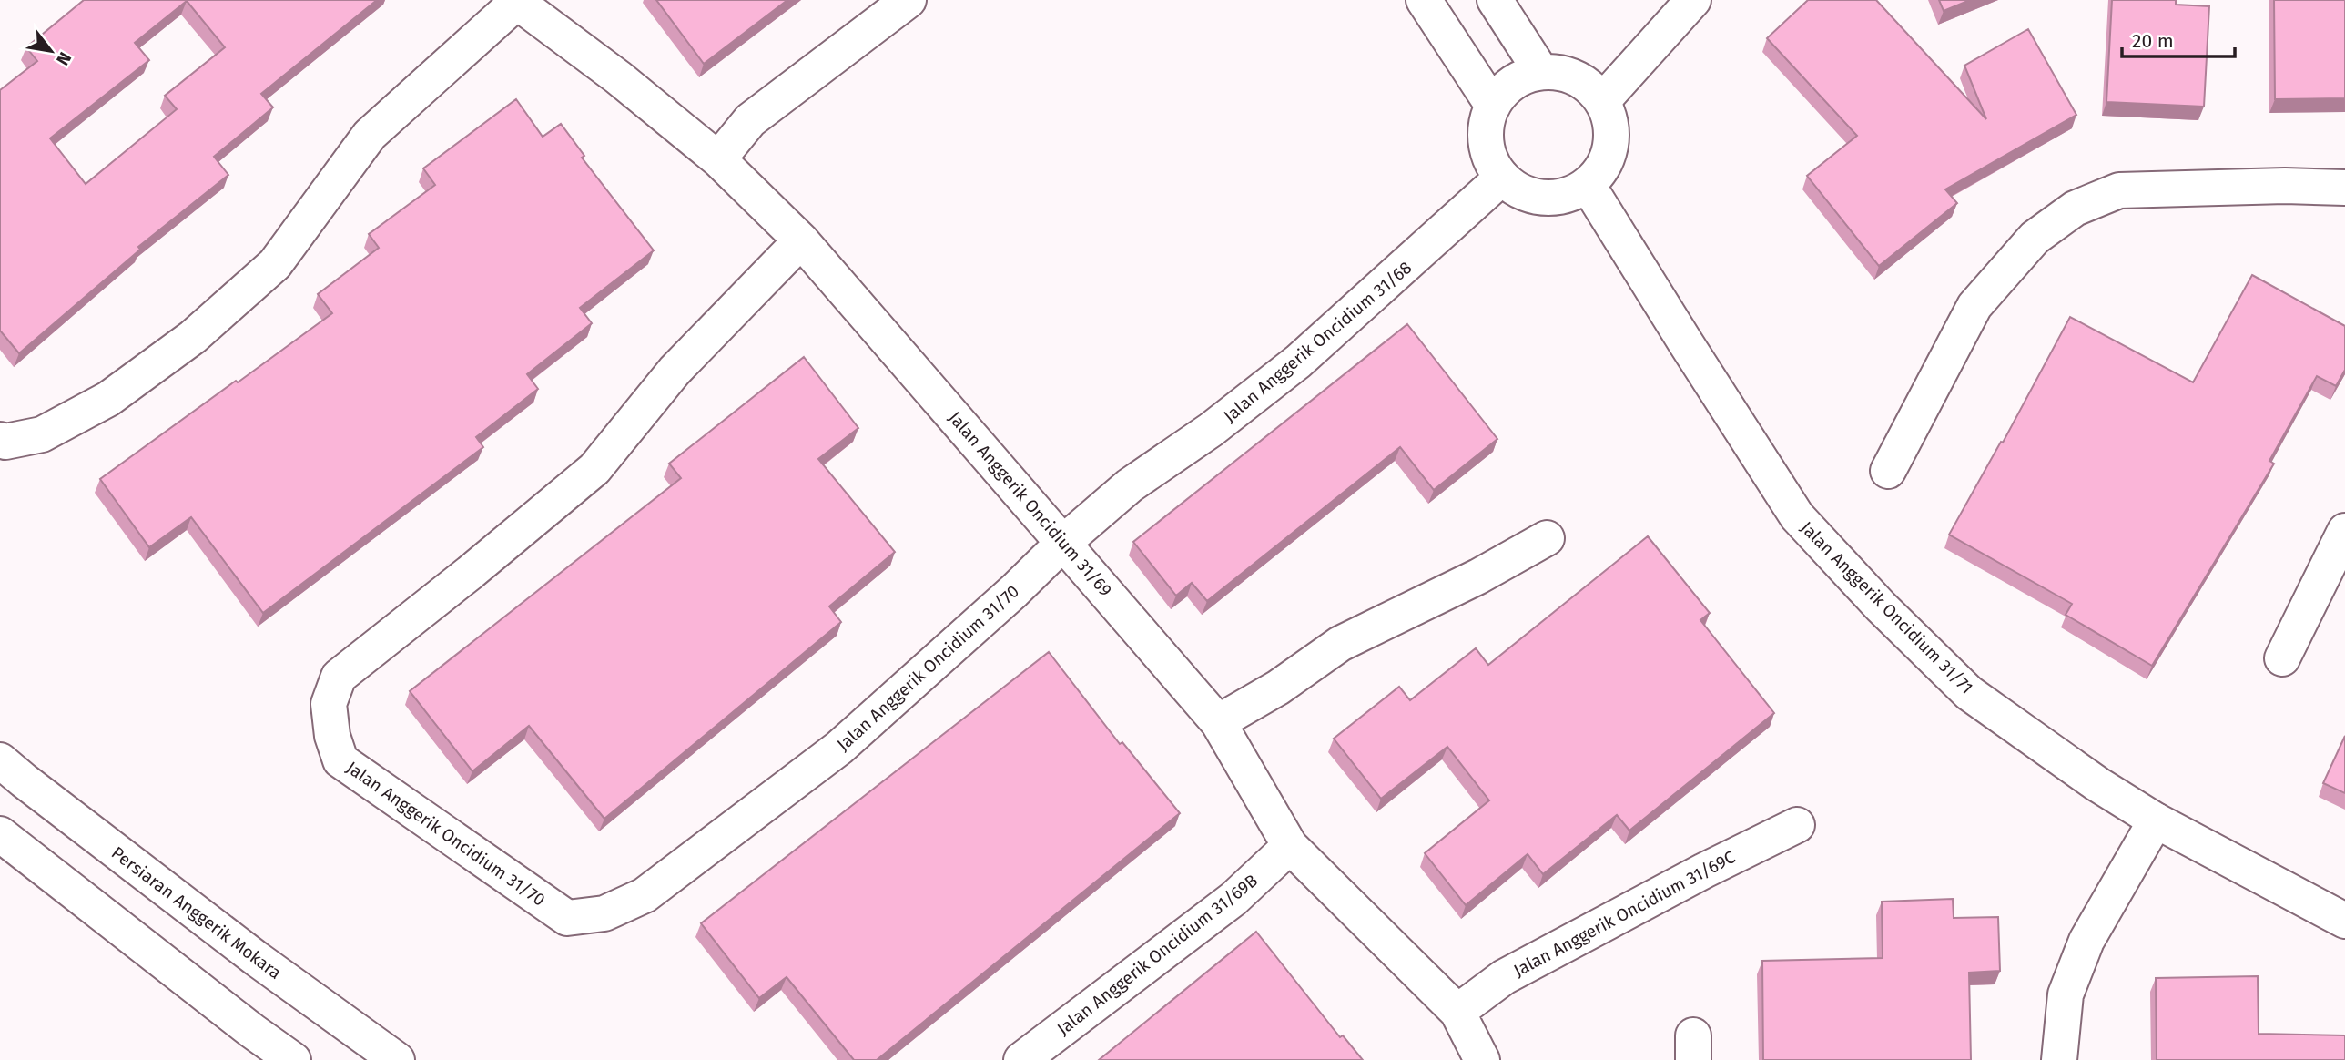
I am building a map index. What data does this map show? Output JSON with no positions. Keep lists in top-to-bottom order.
{
  "streets": {
    "street": [
      "Jalan Anggerik Oncidium 31/68",
      "Jalan Anggerik Oncidium 31/69",
      "Jalan Anggerik Oncidium 31/71",
      "Jalan Anggerik Oncidium 31/70",
      "Persiaran Anggerik Mokara",
      "Jalan Anggerik Oncidium 31/69C",
      "Jalan Anggerik Oncidium 31/69B"
    ]
  },
  "crossings": [
    ["Jalan Anggerik Oncidium 31/68", "Jalan Anggerik Oncidium 31/69"],
    ["Jalan Anggerik Oncidium 31/68", "Jalan Anggerik Oncidium 31/71"],
    ["Jalan Anggerik Oncidium 31/68", "Jalan Anggerik Oncidium 31/70"],
    ["Jalan Anggerik Oncidium 31/69", "Jalan Anggerik Oncidium 31/70"],
    ["Jalan Anggerik Oncidium 31/69", "Jalan Anggerik Oncidium 31/69C"],
    ["Jalan Anggerik Oncidium 31/69", "Jalan Anggerik Oncidium 31/69B"]
  ],
  "scale_bar": "20 m",
  "north": "bottom right"
}
